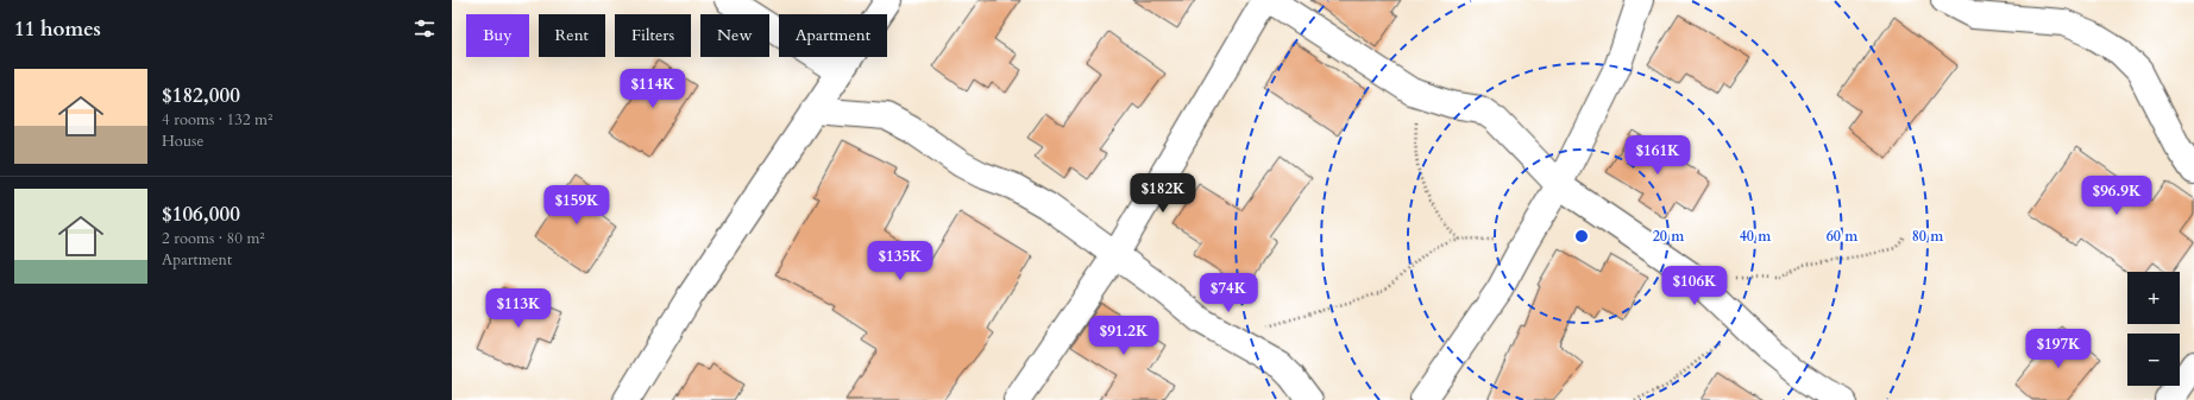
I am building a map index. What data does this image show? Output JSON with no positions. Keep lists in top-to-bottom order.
{
  "page": {
    "heading": "11 homes",
    "chip": [
      "Buy",
      "Rent",
      "Filters",
      "New",
      "Apartment"
    ],
    "list": [
      {
        "name": "$182,000",
        "note": "4 rooms · 132 m² · House"
      },
      {
        "name": "$106,000",
        "note": "2 rooms · 80 m² · Apartment"
      }
    ],
    "price": [
      "$114K",
      "$161K",
      "$182K",
      "$96.9K",
      "$159K",
      "$135K",
      "$106K",
      "$74K",
      "$113K",
      "$91.2K",
      "$197K"
    ],
    "map_buttons": ["+", "−"]
  },
  "rings": [
    "20 m",
    "40 m",
    "60 m",
    "80 m"
  ]
}
